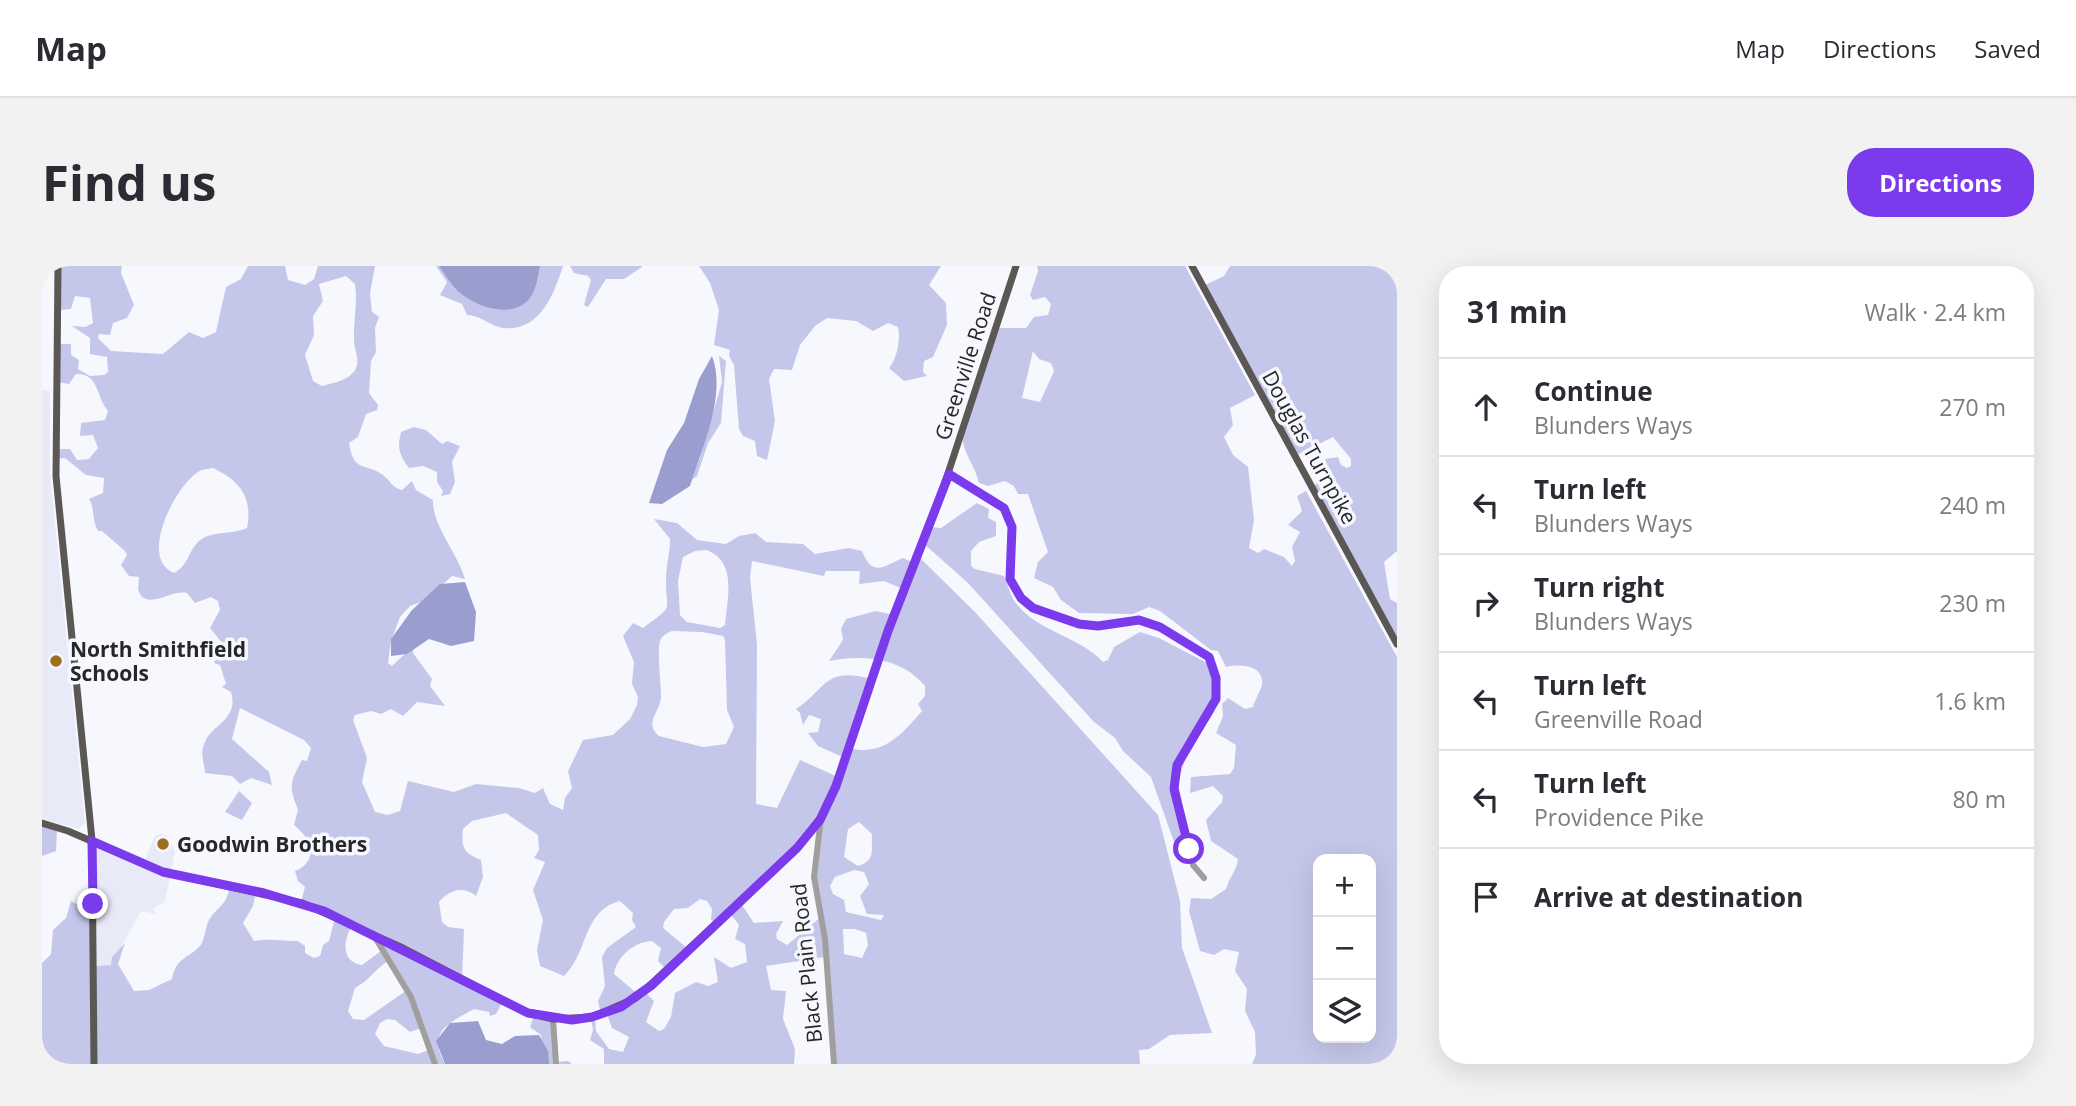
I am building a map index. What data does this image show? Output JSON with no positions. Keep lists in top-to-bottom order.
{
  "streets": {
    "main road": ["Greenville Road", "Douglas Turnpike"],
    "street": ["Black Plain Road"]
  },
  "crossings": [
    ["Greenville Road", "Black Plain Road"]
  ],
  "places": ["North Smithfield Schools", "Goodwin Brothers"],
  "page": {
    "header": "Map",
    "nav": ["Map", "Directions", "Saved"],
    "buttons": "Directions",
    "title": "Find us",
    "heading": ["31 min", "Walk · 2.4 km"],
    "list": [
      ["Continue", "Blunders Ways", "270 m"],
      ["Turn left", "Blunders Ways", "240 m"],
      ["Turn right", "Blunders Ways", "230 m"],
      ["Turn left", "Greenville Road", "1.6 km"],
      ["Turn left", "Providence Pike", "80 m"],
      "Arrive at destination"
    ],
    "map_buttons": ["+", "−"]
  }
}
